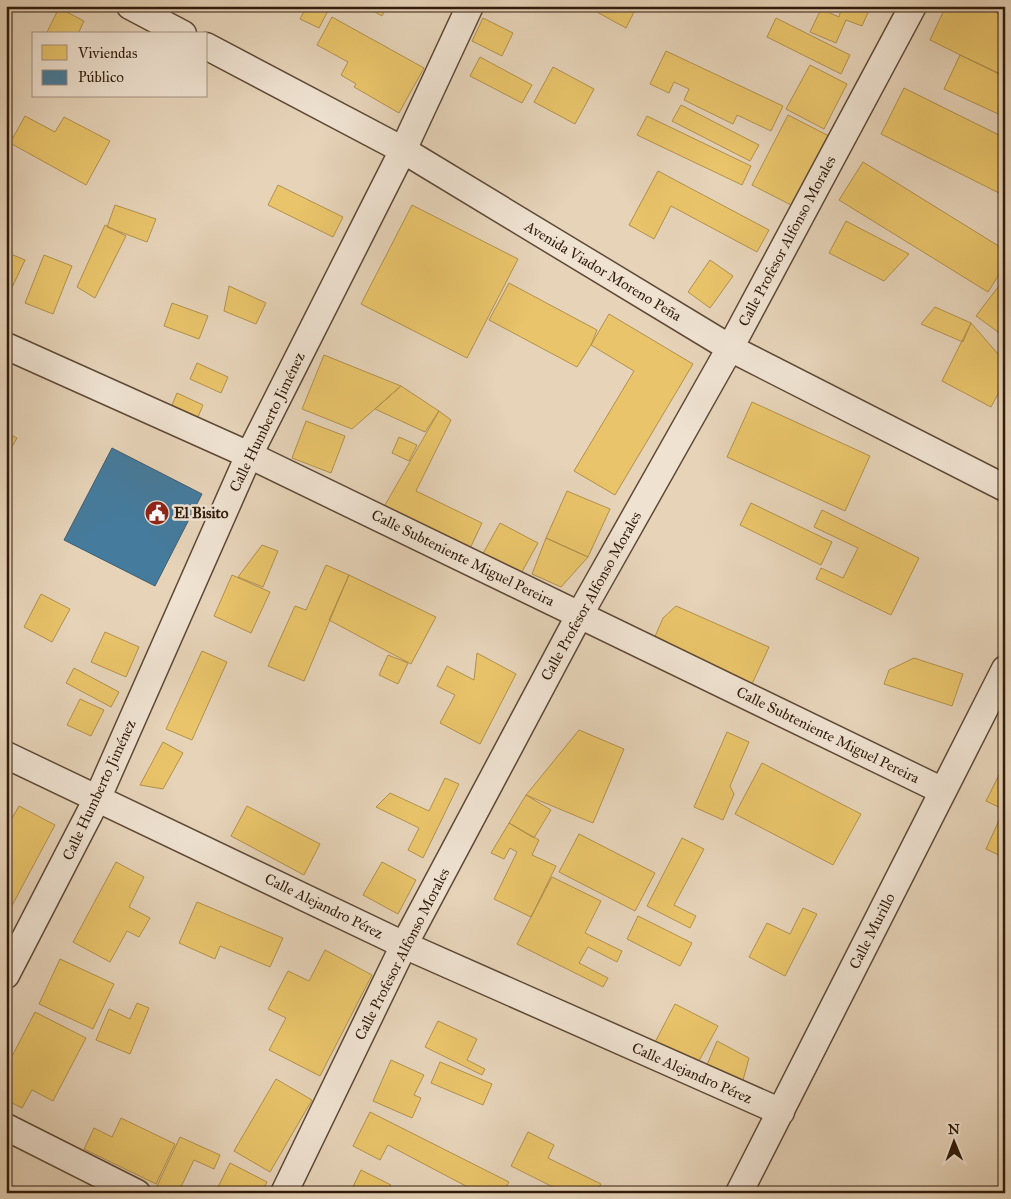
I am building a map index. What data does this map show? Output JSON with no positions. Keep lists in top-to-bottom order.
{
  "streets": {
    "street": [
      "Calle Profesor Alfonso Morales",
      "Avenida Viador Moreno Peña",
      "Calle Humberto Jiménez",
      "Calle Subteniente Miguel Pereira",
      "Calle Alejandro Pérez",
      "Calle Murillo"
    ]
  },
  "crossings": [
    ["Calle Profesor Alfonso Morales", "Avenida Viador Moreno Peña"],
    ["Calle Profesor Alfonso Morales", "Calle Subteniente Miguel Pereira"],
    ["Calle Profesor Alfonso Morales", "Calle Alejandro Pérez"],
    ["Avenida Viador Moreno Peña", "Calle Humberto Jiménez"],
    ["Calle Humberto Jiménez", "Calle Subteniente Miguel Pereira"],
    ["Calle Humberto Jiménez", "Calle Alejandro Pérez"],
    ["Calle Subteniente Miguel Pereira", "Calle Murillo"],
    ["Calle Alejandro Pérez", "Calle Murillo"]
  ],
  "places": {
    "public building": ["El Bisito"]
  },
  "legend": ["Viviendas", "Público"],
  "north": "top"
}
